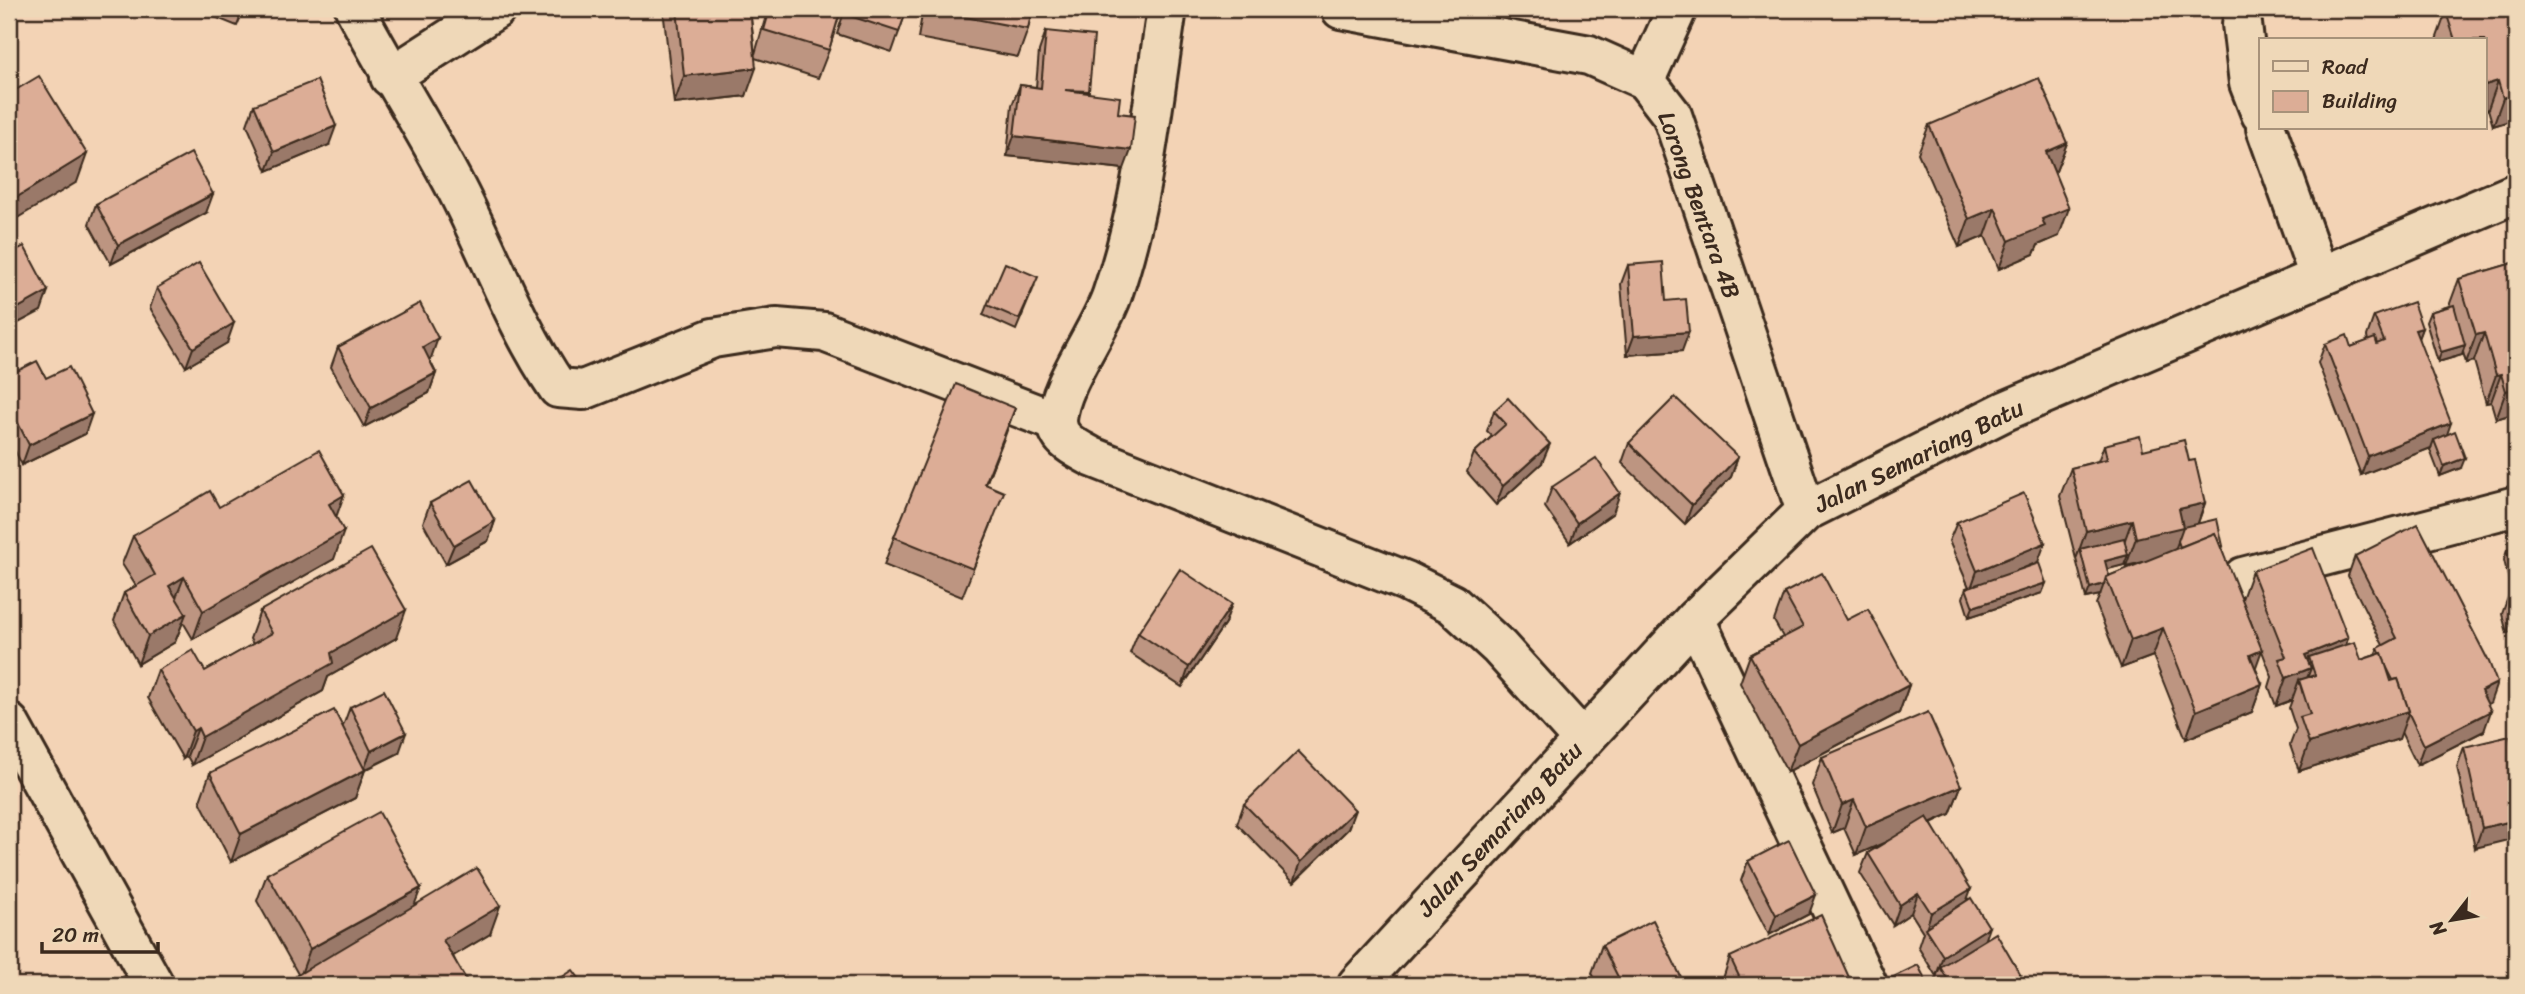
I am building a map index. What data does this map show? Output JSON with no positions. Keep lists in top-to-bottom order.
{
  "streets": {
    "street": ["Lorong Bentara 4B", "Jalan Semariang Batu"]
  },
  "crossings": [
    ["Lorong Bentara 4B", "Jalan Semariang Batu"]
  ],
  "legend": ["Road", "Building"],
  "scale_bar": "20 m",
  "north": "bottom left"
}
